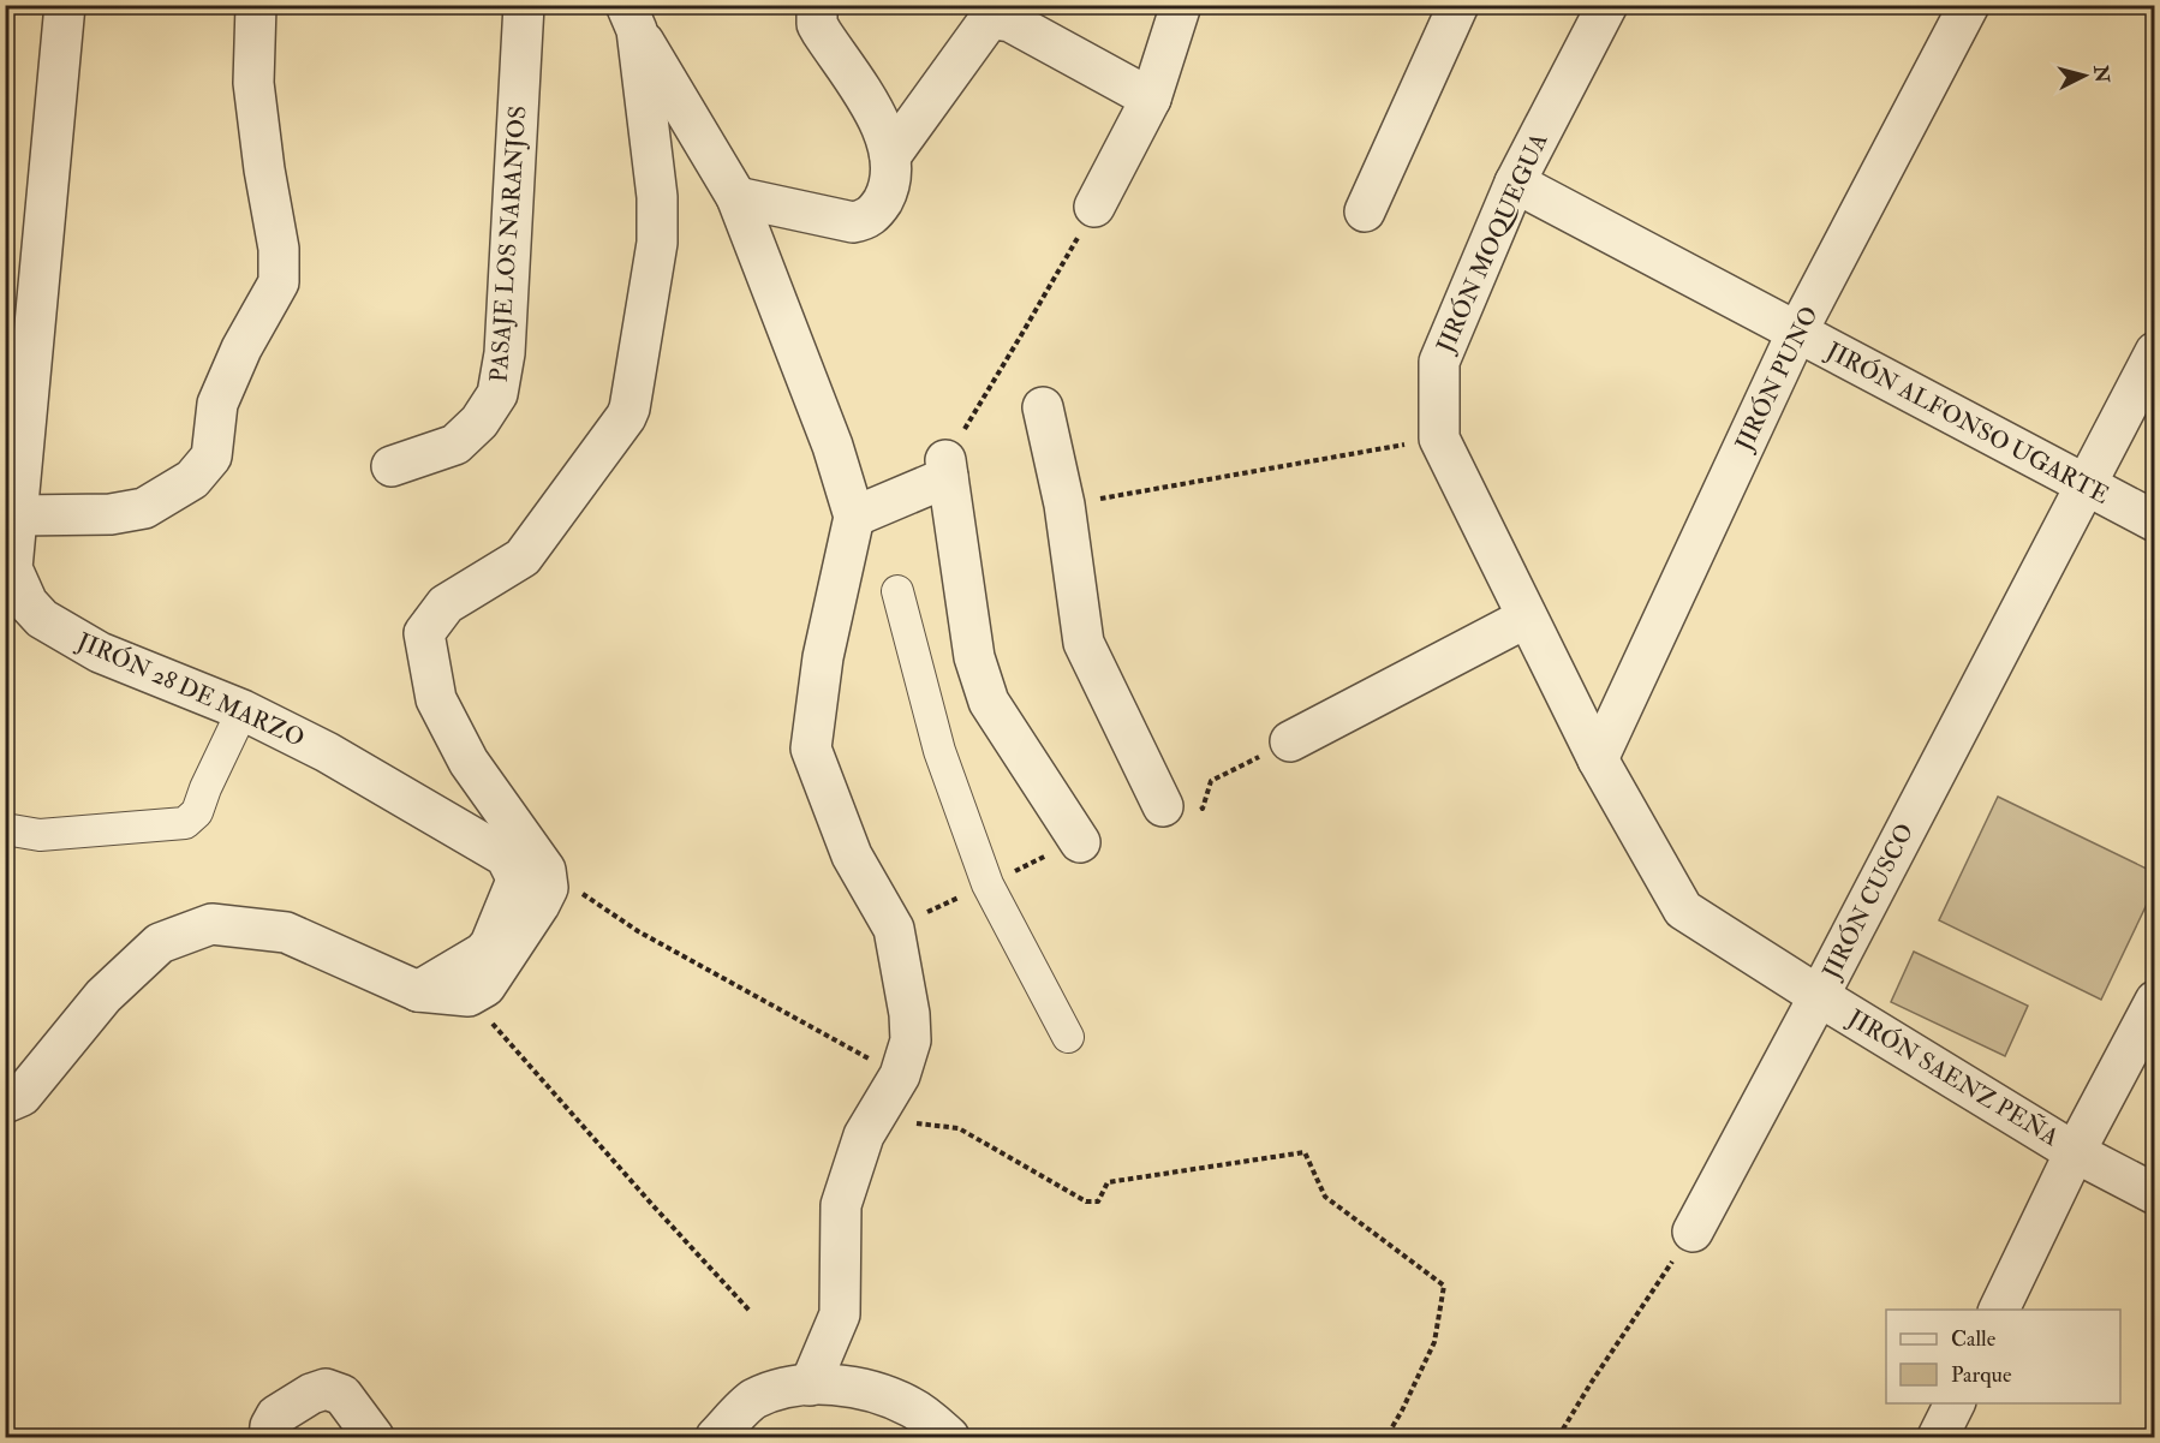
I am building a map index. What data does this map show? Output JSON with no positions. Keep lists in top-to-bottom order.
{
  "streets": {
    "street": [
      "JIRÓN MOQUEGUA",
      "PASAJE LOS NARANJOS",
      "JIRÓN PUNO",
      "JIRÓN ALFONSO UGARTE",
      "JIRÓN 28 DE MARZO",
      "JIRÓN CUSCO",
      "JIRÓN SAENZ PEÑA"
    ]
  },
  "crossings": [
    ["JIRÓN MOQUEGUA", "JIRÓN PUNO"],
    ["JIRÓN MOQUEGUA", "JIRÓN ALFONSO UGARTE"],
    ["JIRÓN MOQUEGUA", "JIRÓN SAENZ PEÑA"],
    ["JIRÓN PUNO", "JIRÓN ALFONSO UGARTE"],
    ["JIRÓN PUNO", "JIRÓN SAENZ PEÑA"],
    ["JIRÓN ALFONSO UGARTE", "JIRÓN CUSCO"],
    ["JIRÓN CUSCO", "JIRÓN SAENZ PEÑA"]
  ],
  "legend": ["Calle", "Parque"],
  "north": "right"
}
